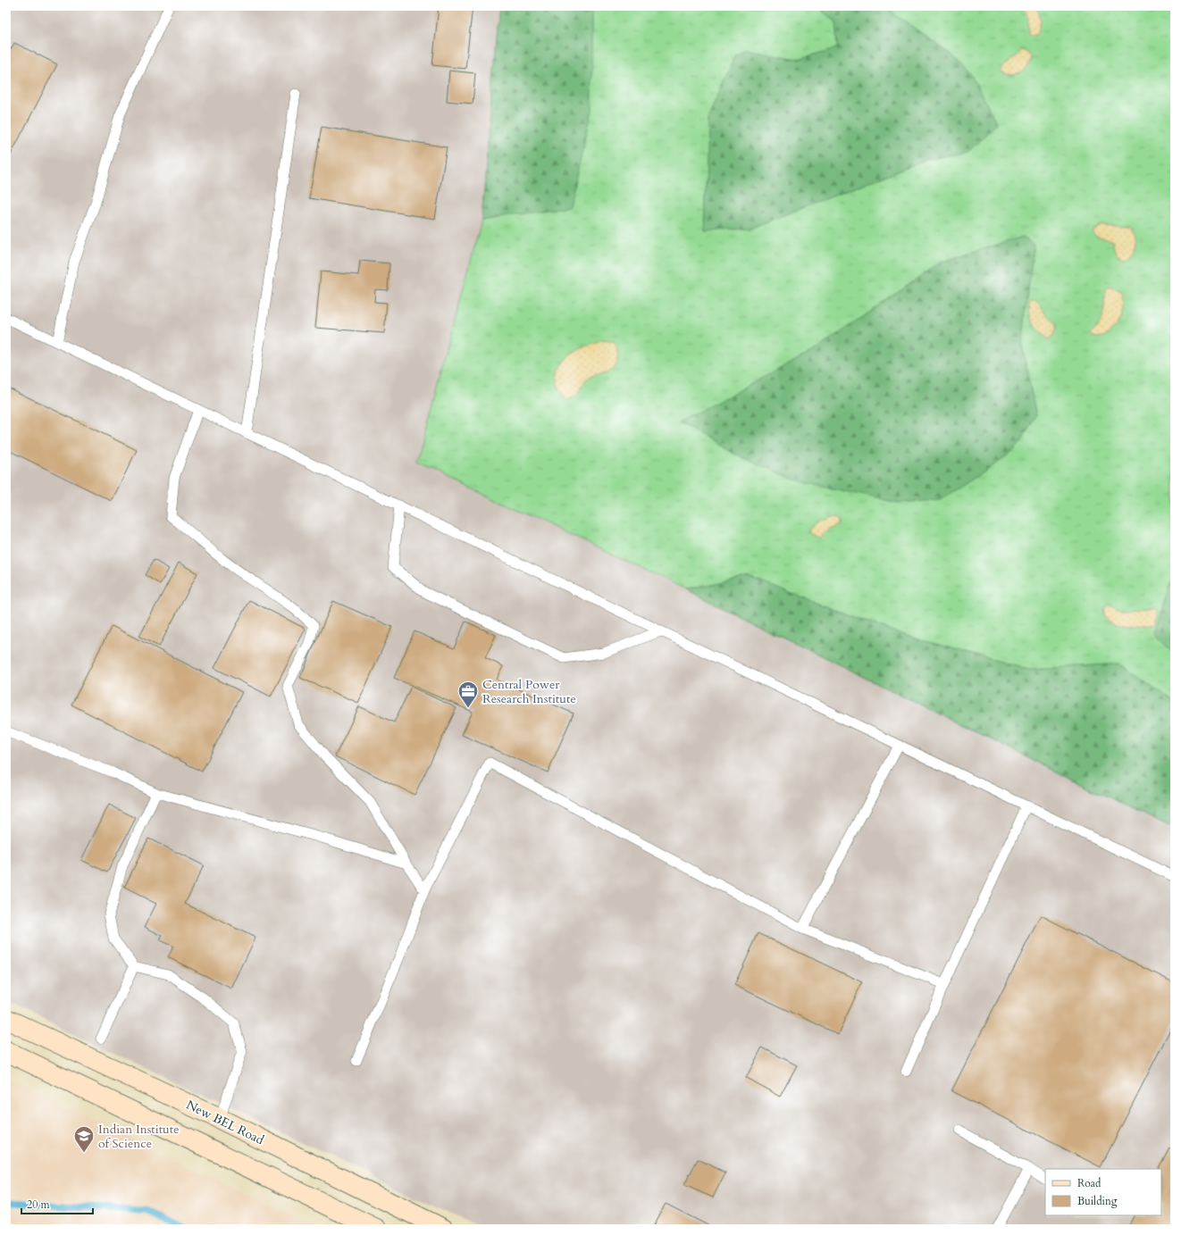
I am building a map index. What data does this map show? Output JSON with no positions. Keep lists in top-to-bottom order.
{
  "streets": {
    "main road": ["New BEL Road"]
  },
  "places": {
    "office": ["Central Power Research Institute"],
    "school or university": ["Indian Institute of Science"]
  },
  "legend": ["Road", "Building"],
  "scale_bar": "20 m"
}
